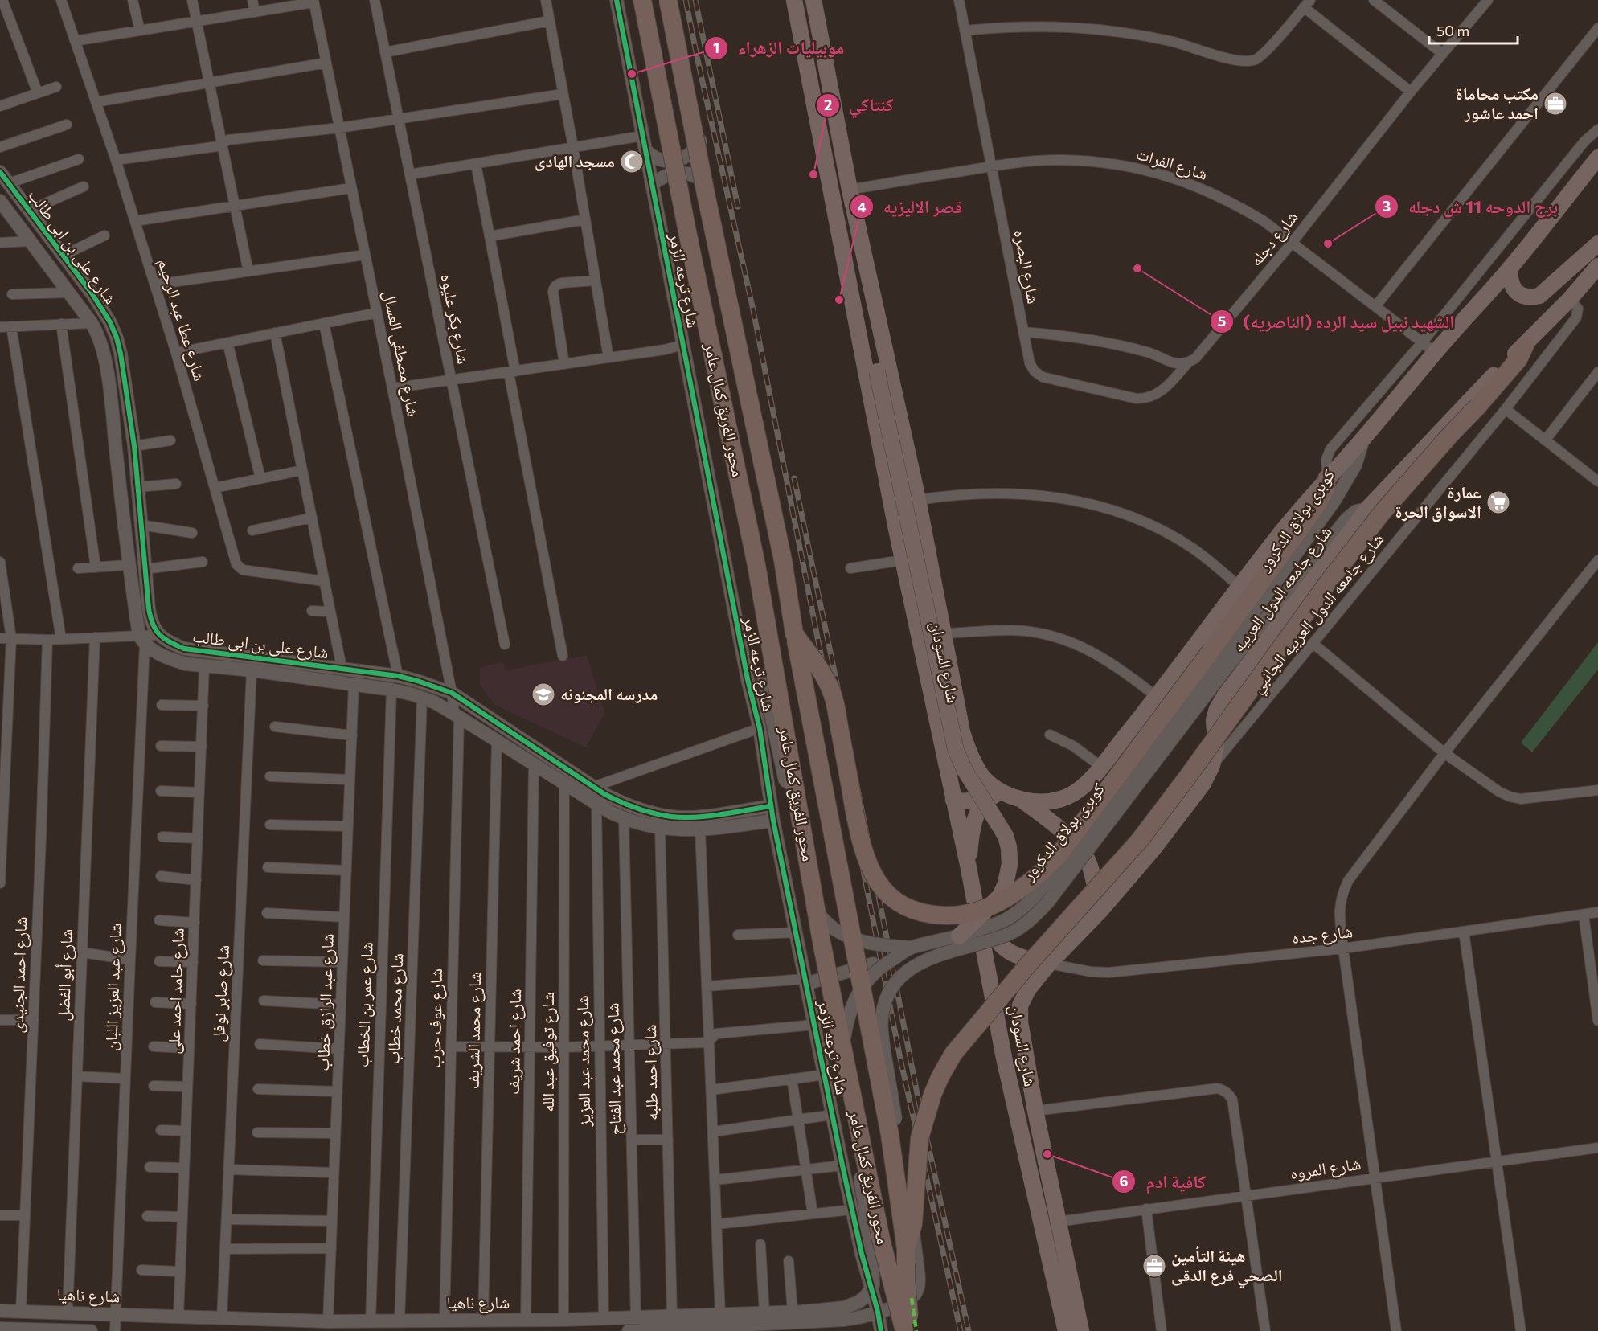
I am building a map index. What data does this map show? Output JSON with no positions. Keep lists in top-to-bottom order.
{
  "streets": {
    "highway": ["محور الفريق كمال عامر"],
    "main road": ["شارع جامعه الدول العربيه", "شارع السودان"],
    "street": [
      "شارع الفرات",
      "شارع دجله",
      "شارع على بن ابى طالب",
      "شارع البصره",
      "شارع ترعه الزمر",
      "شارع بكر عليوه",
      "شارع عطا عبد الرحيم",
      "شارع مصطفى العسال",
      "كوبرى بولاق الدكرور",
      "شارع جامعه الدول العربيه الجانبي",
      "شارع جده",
      "شارع احمد الجنيدى",
      "شارع أبو الفضل",
      "شارع عبد العزيز اللبان",
      "شارع حامد احمد على",
      "شارع صابر نوفل",
      "شارع عبد الرازق خطاب",
      "شارع عمر بن الخطاب",
      "شارع محمد خطاب",
      "شارع عوف حرب",
      "شارع محمد الشريف",
      "شارع احمد شريف",
      "شارع توفيق عبد الله",
      "شارع محمد عبد العزيز",
      "شارع محمد عبد الفتاح",
      "شارع احمد طلبه",
      "شارع المروه",
      "شارع ناهيا"
    ]
  },
  "crossings": [
    ["شارع الفرات", "شارع دجله"],
    ["شارع الفرات", "شارع البصره"],
    ["شارع الفرات", "شارع جامعه الدول العربيه"],
    ["شارع الفرات", "شارع السودان"],
    ["شارع دجله", "شارع البصره"],
    ["شارع على بن ابى طالب", "شارع ترعه الزمر"],
    ["شارع على بن ابى طالب", "شارع مصطفى العسال"],
    ["شارع على بن ابى طالب", "شارع عبد العزيز اللبان"],
    ["شارع على بن ابى طالب", "شارع حامد احمد على"],
    ["شارع على بن ابى طالب", "شارع صابر نوفل"],
    ["شارع على بن ابى طالب", "شارع عبد الرازق خطاب"],
    ["شارع على بن ابى طالب", "شارع عمر بن الخطاب"],
    ["شارع على بن ابى طالب", "شارع محمد خطاب"],
    ["شارع على بن ابى طالب", "شارع عوف حرب"],
    ["شارع على بن ابى طالب", "شارع محمد الشريف"],
    ["شارع على بن ابى طالب", "شارع احمد شريف"],
    ["شارع على بن ابى طالب", "شارع توفيق عبد الله"],
    ["شارع على بن ابى طالب", "شارع محمد عبد العزيز"],
    ["شارع على بن ابى طالب", "شارع محمد عبد الفتاح"],
    ["شارع على بن ابى طالب", "شارع احمد طلبه"],
    ["شارع ترعه الزمر", "كوبرى بولاق الدكرور"],
    ["شارع ترعه الزمر", "شارع ناهيا"],
    ["شارع مصطفى العسال", "شارع عوف حرب"],
    ["محور الفريق كمال عامر", "كوبرى بولاق الدكرور"],
    ["كوبرى بولاق الدكرور", "شارع جامعه الدول العربيه"],
    ["شارع جامعه الدول العربيه", "شارع جامعه الدول العربيه الجانبي"],
    ["شارع جامعه الدول العربيه", "شارع السودان"],
    ["شارع جامعه الدول العربيه", "شارع جده"],
    ["شارع السودان", "شارع جده"],
    ["شارع السودان", "شارع المروه"],
    ["شارع احمد الجنيدى", "شارع ناهيا"],
    ["شارع أبو الفضل", "شارع ناهيا"],
    ["شارع عبد العزيز اللبان", "شارع ناهيا"],
    ["شارع حامد احمد على", "شارع ناهيا"],
    ["شارع صابر نوفل", "شارع ناهيا"],
    ["شارع عبد الرازق خطاب", "شارع ناهيا"],
    ["شارع عمر بن الخطاب", "شارع ناهيا"],
    ["شارع محمد خطاب", "شارع ناهيا"],
    ["شارع عوف حرب", "شارع ناهيا"],
    ["شارع محمد الشريف", "شارع ناهيا"],
    ["شارع احمد شريف", "شارع ناهيا"],
    ["شارع توفيق عبد الله", "شارع ناهيا"],
    ["شارع محمد عبد العزيز", "شارع ناهيا"],
    ["شارع محمد عبد الفتاح", "شارع ناهيا"],
    ["شارع احمد طلبه", "شارع ناهيا"]
  ],
  "places": {
    "other": [
      "موبيليات الزهراء",
      "كنتاكي",
      "برج الدوحه 11 ش دجله",
      "الشهيد نبيل سيد الرده (الناصريه)",
      "قصر الاليزيه",
      "كافية ادم"
    ],
    "office": ["مكتب محاماة احمد عاشور", "هيئة التأمين الصحي فرع الدقى"],
    "mosque": ["مسجد الهادى"],
    "supermarket": ["عمارة الاسواق الحرة"],
    "school or university": ["مدرسه المجنونه"]
  },
  "scale_bar": "50 m"
}
